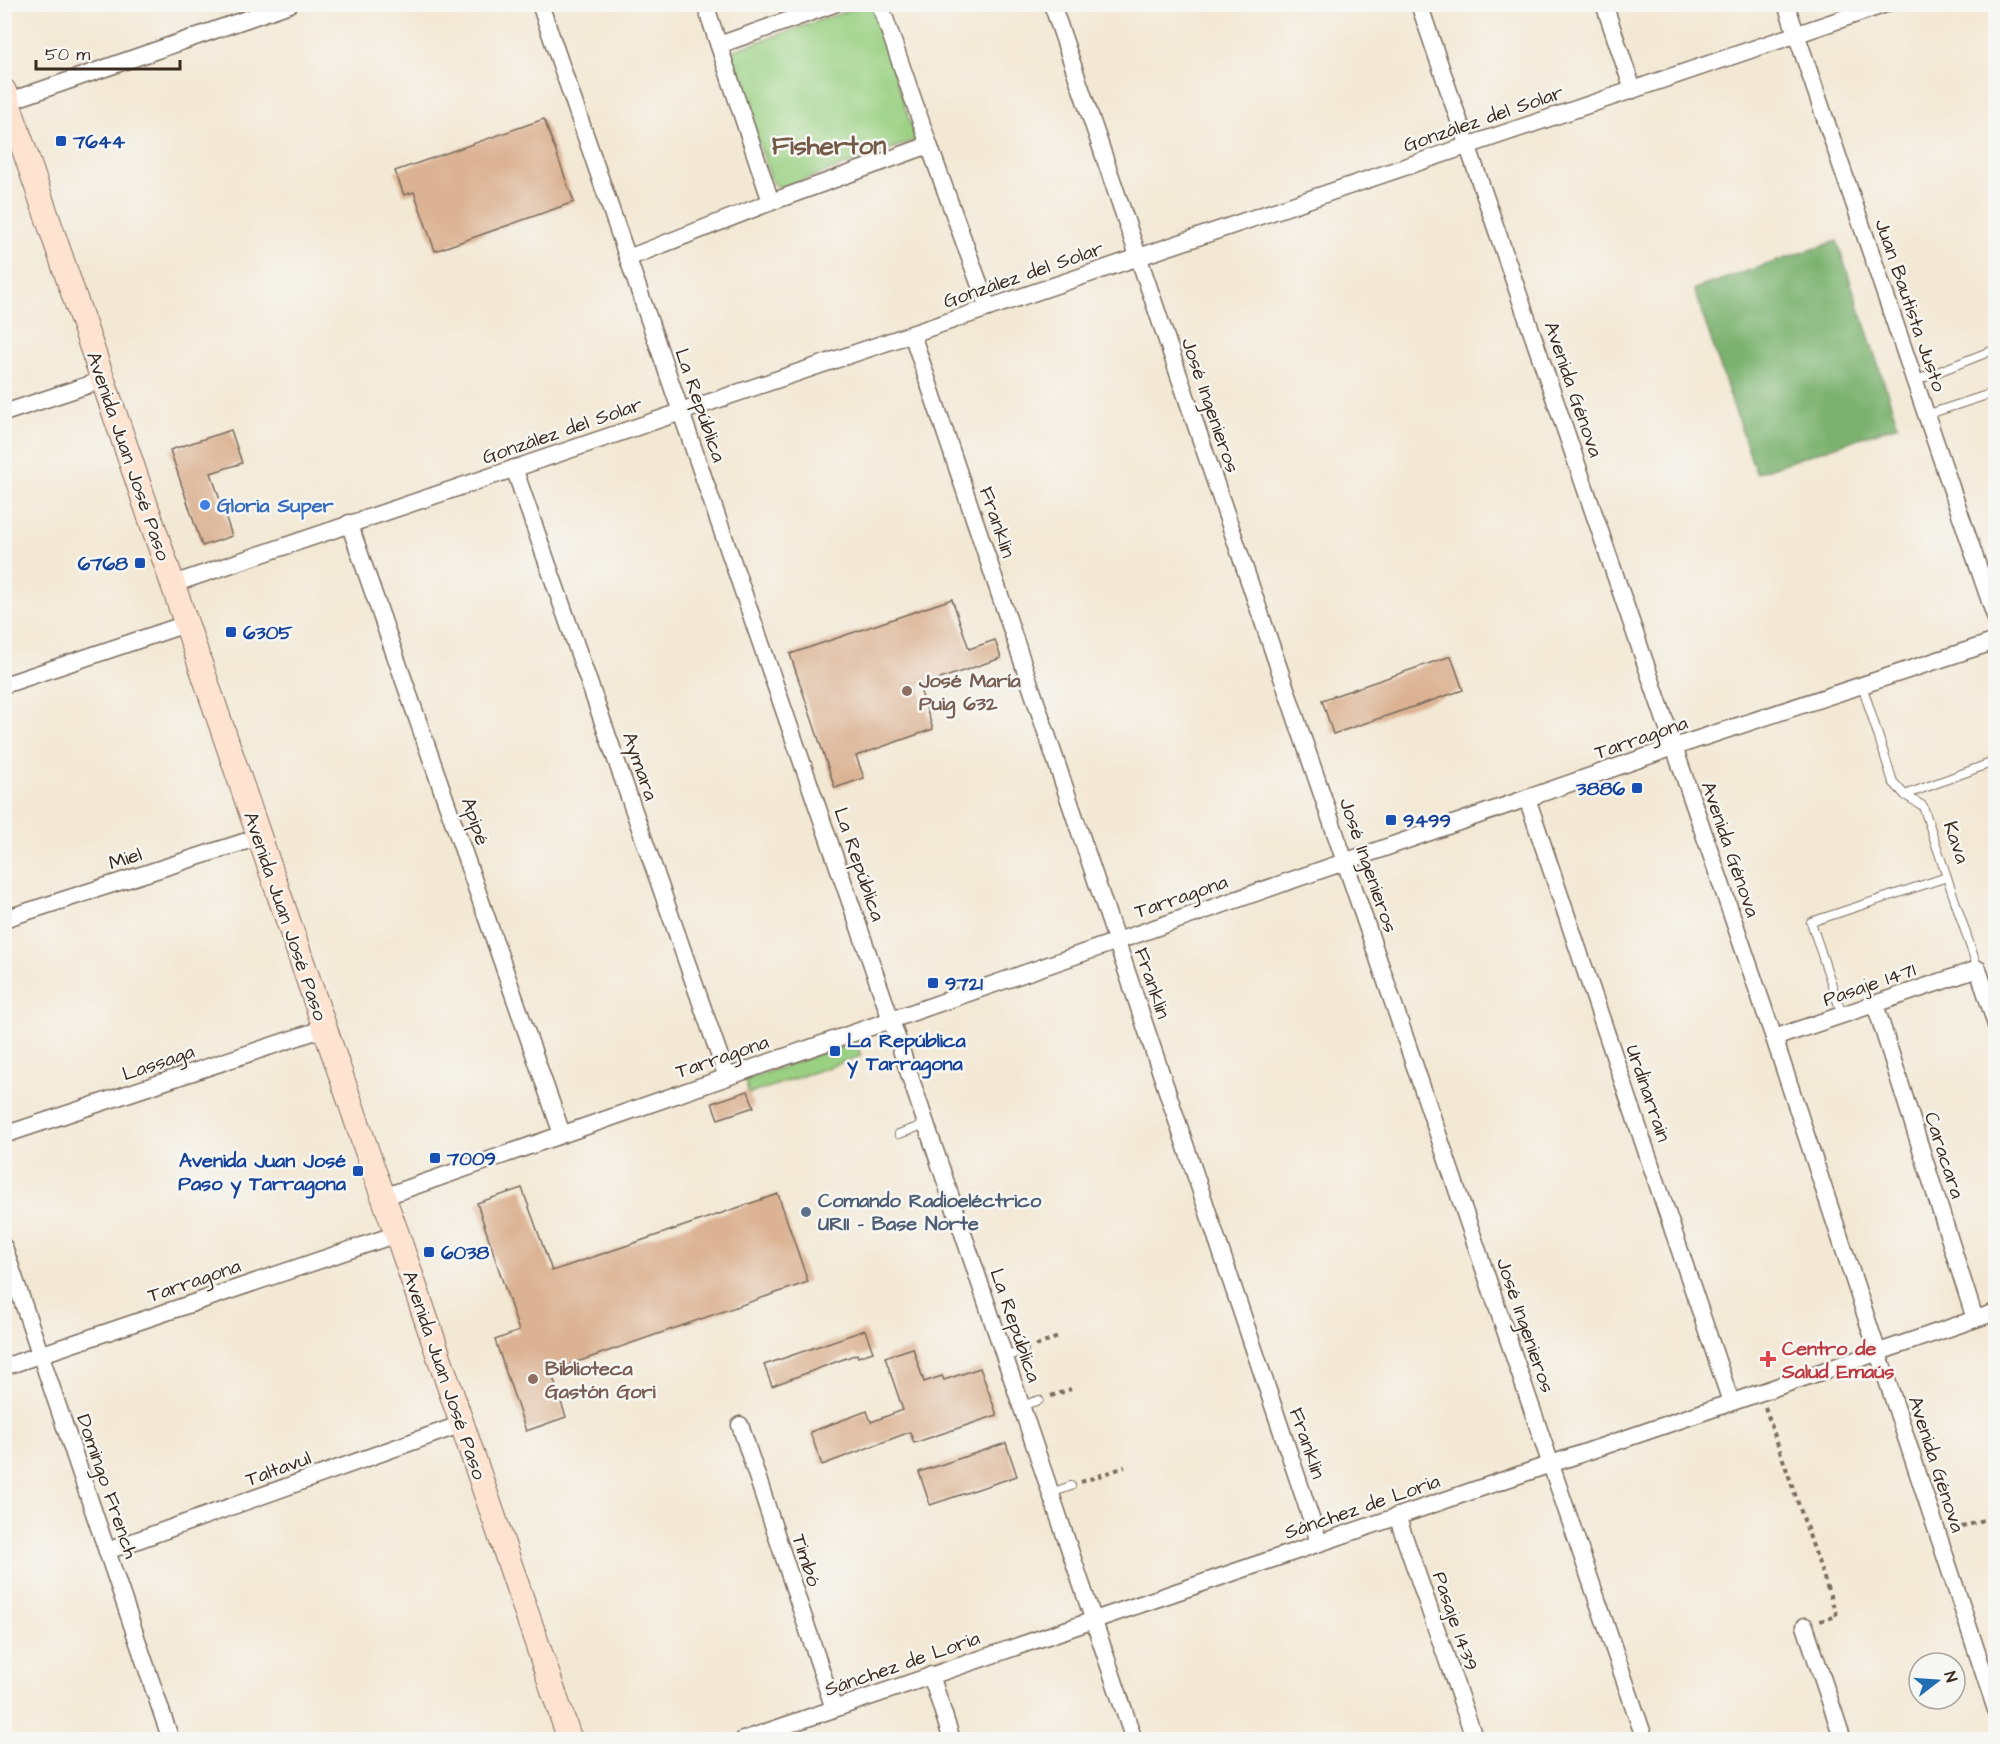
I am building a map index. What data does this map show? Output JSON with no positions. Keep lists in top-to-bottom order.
{
  "streets": {
    "main road": ["Avenida Juan José Paso"],
    "street": [
      "González del Solar",
      "Juan Bautista Justo",
      "Avenida Génova",
      "La República",
      "José Ingenieros",
      "Franklin",
      "Tarragona",
      "Aymara",
      "Apipé",
      "Kava",
      "Miel",
      "Pasaje 1471",
      "Lassaga",
      "Urdinarrain",
      "Caracara",
      "Taltavul",
      "Domingo French",
      "Sánchez de Loria",
      "Timbó",
      "Pasaje 1439"
    ]
  },
  "crossings": [
    ["González del Solar", "Juan Bautista Justo"],
    ["González del Solar", "Avenida Génova"],
    ["González del Solar", "La República"],
    ["González del Solar", "José Ingenieros"],
    ["González del Solar", "Avenida Juan José Paso"],
    ["González del Solar", "Franklin"],
    ["González del Solar", "Aymara"],
    ["González del Solar", "Apipé"],
    ["Avenida Génova", "Tarragona"],
    ["Avenida Génova", "Pasaje 1471"],
    ["Avenida Génova", "Sánchez de Loria"],
    ["La República", "Tarragona"],
    ["La República", "Sánchez de Loria"],
    ["José Ingenieros", "Tarragona"],
    ["José Ingenieros", "Sánchez de Loria"],
    ["Avenida Juan José Paso", "Tarragona"],
    ["Avenida Juan José Paso", "Miel"],
    ["Avenida Juan José Paso", "Lassaga"],
    ["Avenida Juan José Paso", "Taltavul"],
    ["Franklin", "Tarragona"],
    ["Franklin", "Sánchez de Loria"],
    ["Tarragona", "Aymara"],
    ["Tarragona", "Apipé"],
    ["Tarragona", "Kava"],
    ["Tarragona", "Urdinarrain"],
    ["Tarragona", "Domingo French"],
    ["Kava", "Pasaje 1471"],
    ["Pasaje 1471", "Caracara"],
    ["Urdinarrain", "Sánchez de Loria"],
    ["Caracara", "Sánchez de Loria"],
    ["Taltavul", "Domingo French"],
    ["Sánchez de Loria", "Timbó"],
    ["Sánchez de Loria", "Pasaje 1439"]
  ],
  "districts": ["Fisherton"],
  "places": {
    "transit": [
      "7644",
      "6768",
      "6305",
      "3886",
      "9499",
      "9721",
      "La República y Tarragona",
      "7009",
      "Avenida Juan José Paso y Tarragona",
      "6038"
    ],
    "other": [
      "Gloria Super",
      "José María Puig 632",
      "Comando Radioeléctrico URII - Base Norte",
      "Biblioteca Gastón Gori"
    ],
    "health": ["Centro de Salud Emaús"]
  },
  "scale_bar": "50 m",
  "north": "right"
}
